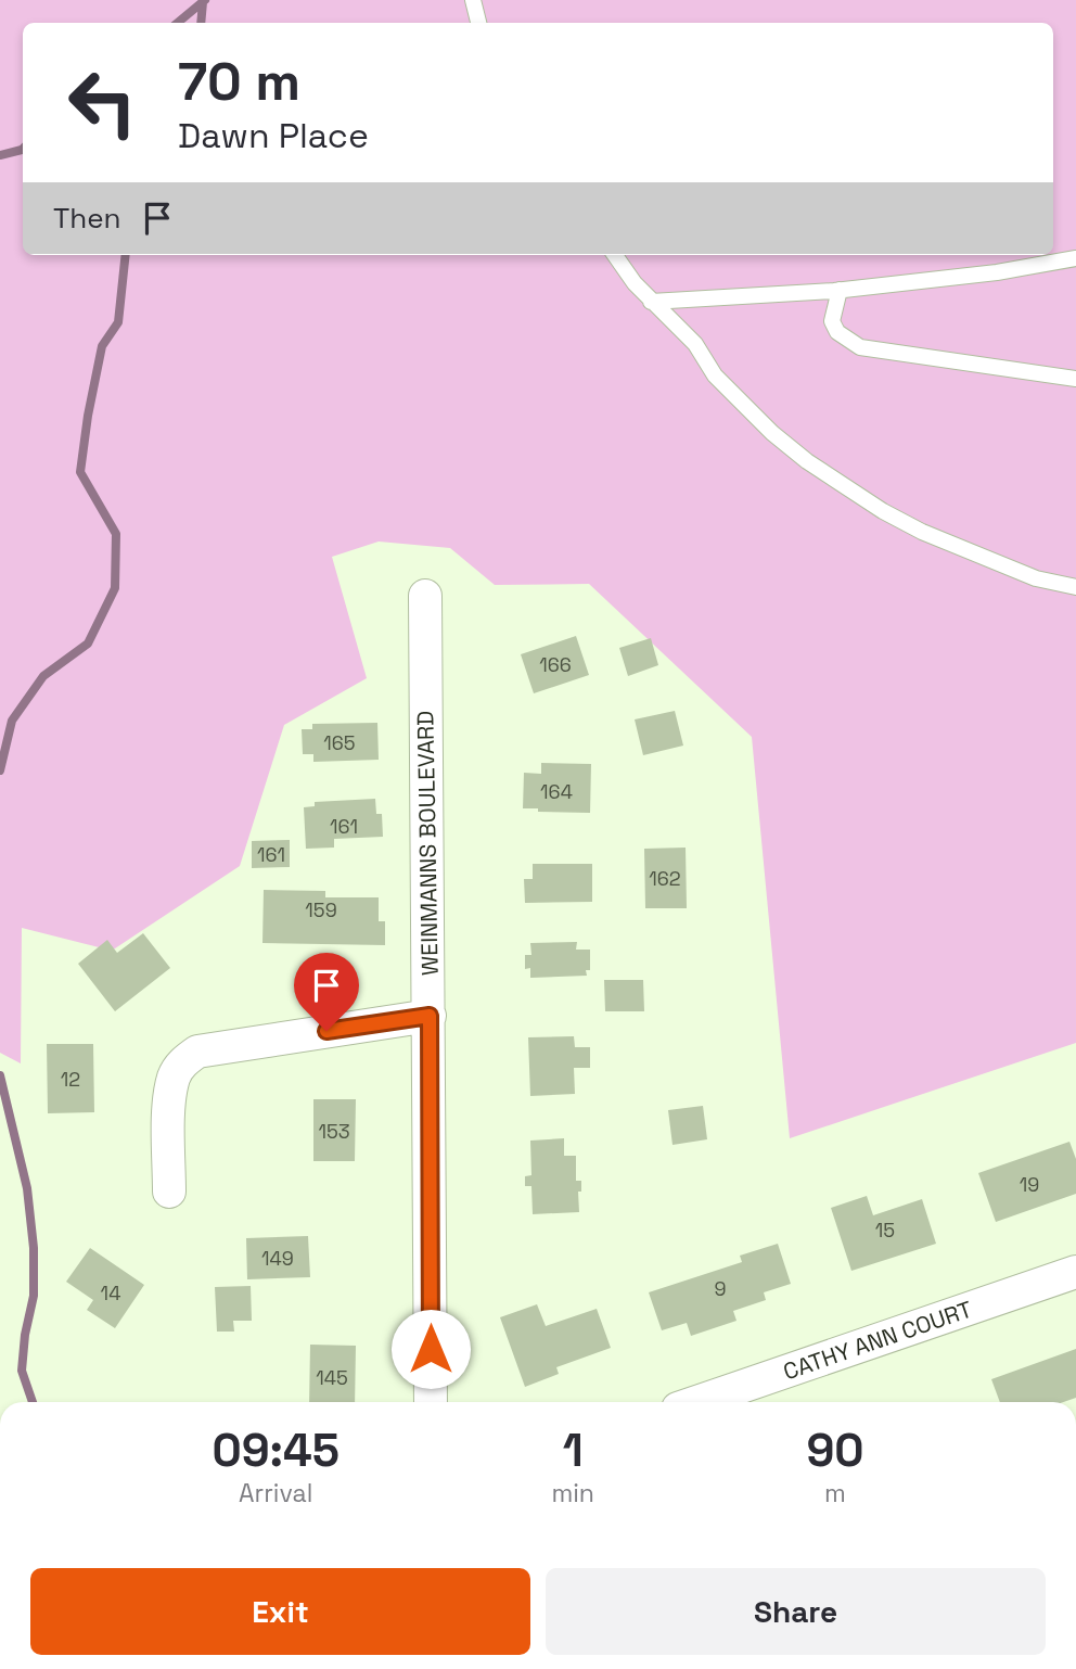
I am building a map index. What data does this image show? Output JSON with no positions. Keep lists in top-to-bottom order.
{
  "streets": {
    "street": ["WEINMANNS BOULEVARD", "CATHY ANN COURT"]
  },
  "house_numbers": [
    "166",
    "165",
    "164",
    "161",
    "161",
    "162",
    "159",
    "12",
    "153",
    "19",
    "15",
    "149",
    "9",
    "14",
    "145"
  ],
  "page": {
    "turn": ["70 m", "Dawn Place"],
    "then": "Then",
    "eta": [
      "09:45",
      "Arrival",
      "1",
      "min",
      "90",
      "m"
    ],
    "buttons": ["Exit", "Share"]
  }
}
